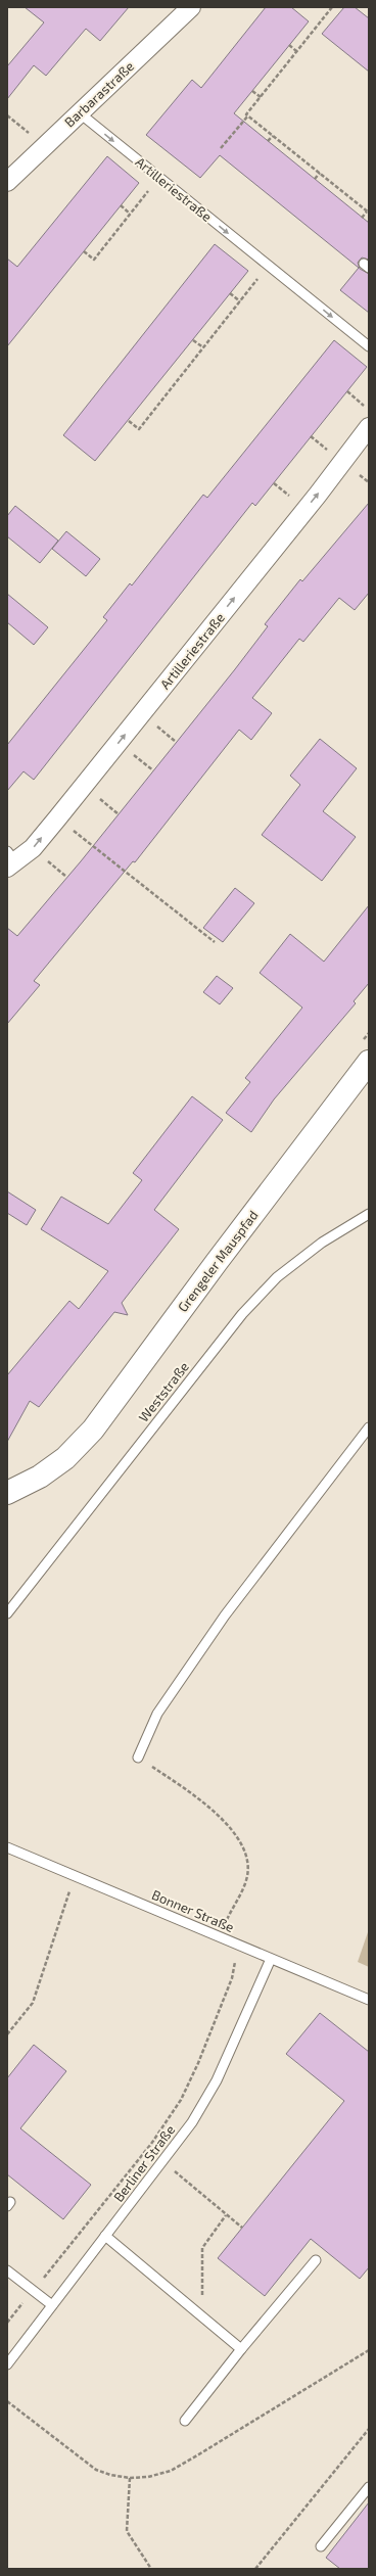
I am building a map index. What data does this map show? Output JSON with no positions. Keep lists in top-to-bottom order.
{
  "streets": {
    "main road": ["Grengeler Mauspfad"],
    "street": ["Barbarastraße", "Artilleriestraße"],
    "lane": ["Weststraße", "Bonner Straße", "Berliner Straße"]
  },
  "crossings": [
    ["Barbarastraße", "Artilleriestraße"],
    ["Bonner Straße", "Berliner Straße"]
  ]
}
